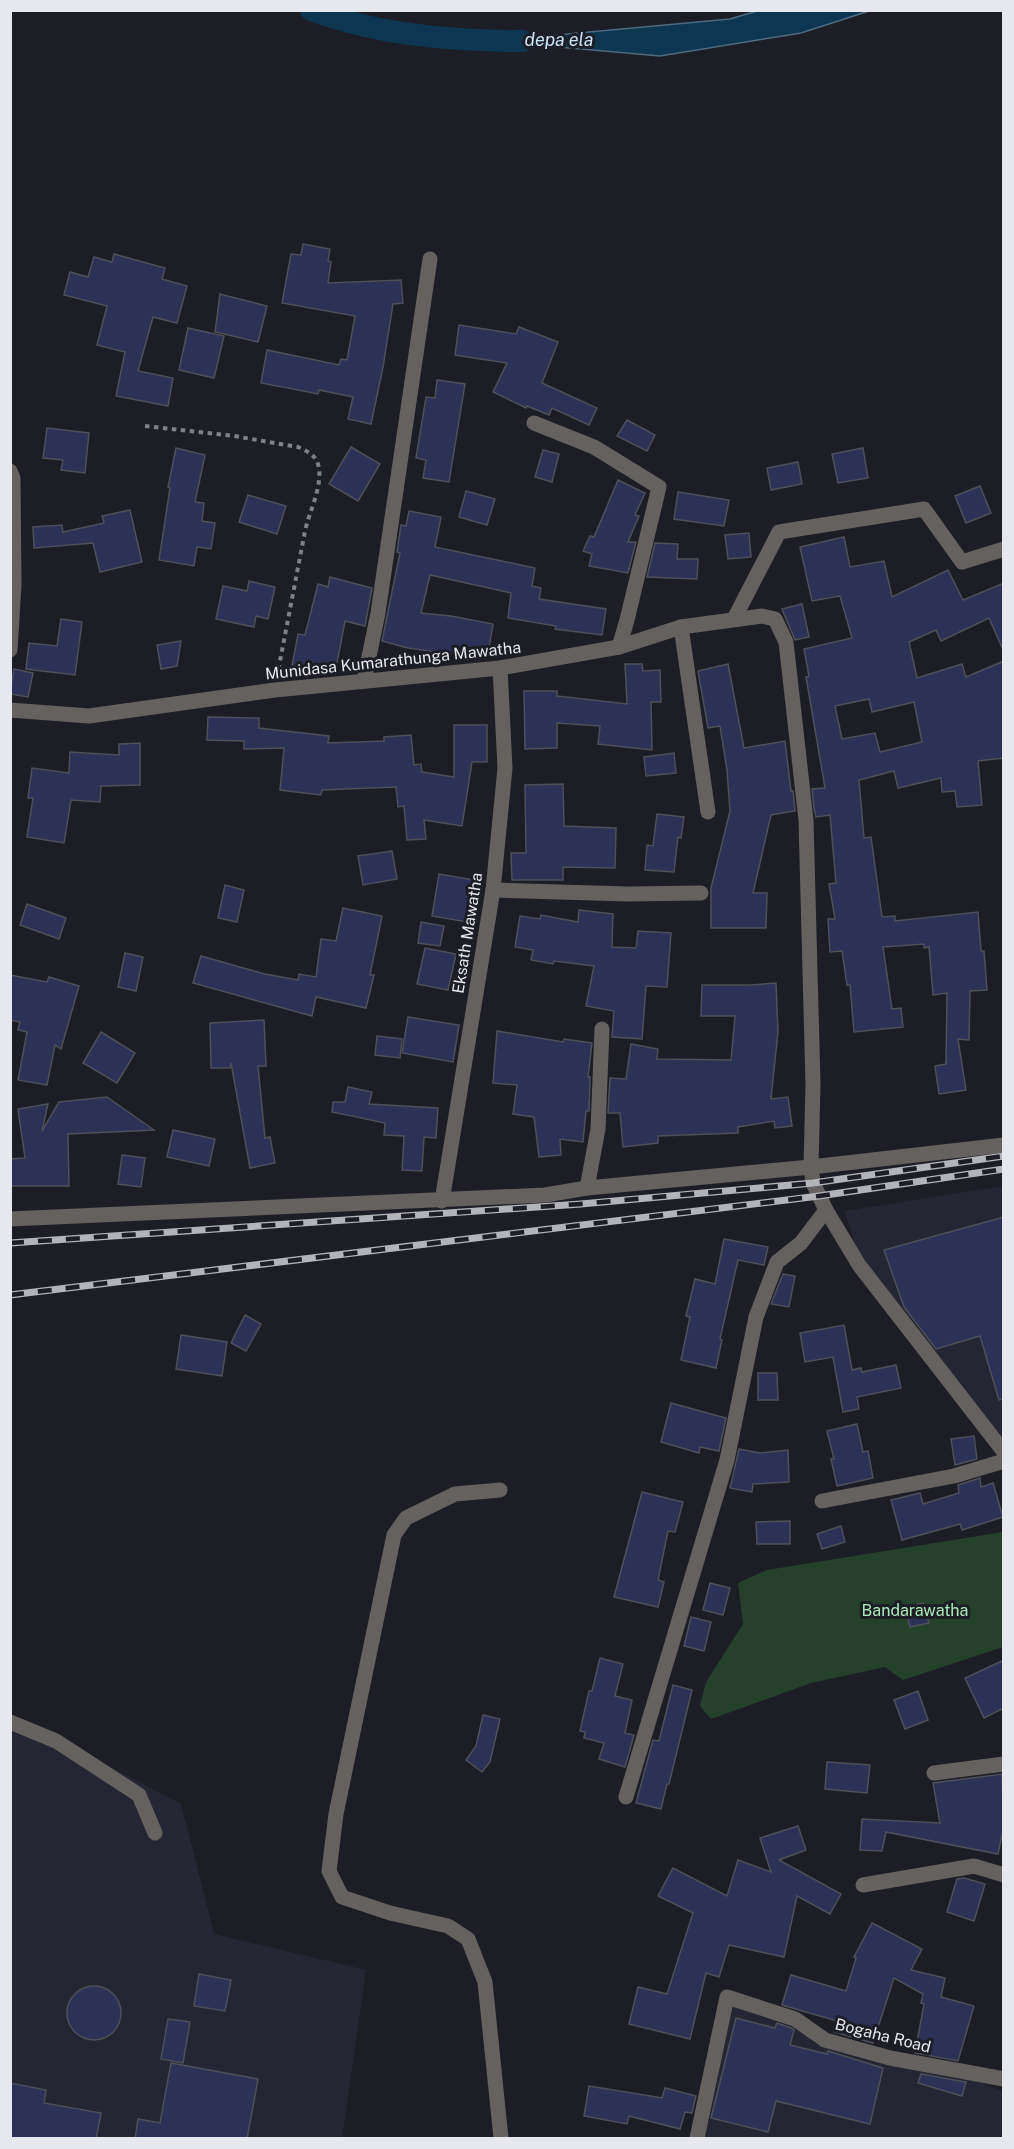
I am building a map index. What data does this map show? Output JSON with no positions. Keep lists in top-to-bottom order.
{
  "streets": {
    "street": ["Munidasa Kumarathunga Mawatha", "Eksath Mawatha", "Bogaha Road"]
  },
  "crossings": [
    ["Munidasa Kumarathunga Mawatha", "Eksath Mawatha"]
  ],
  "water": ["depa ela"],
  "parks": ["Bandarawatha"]
}
